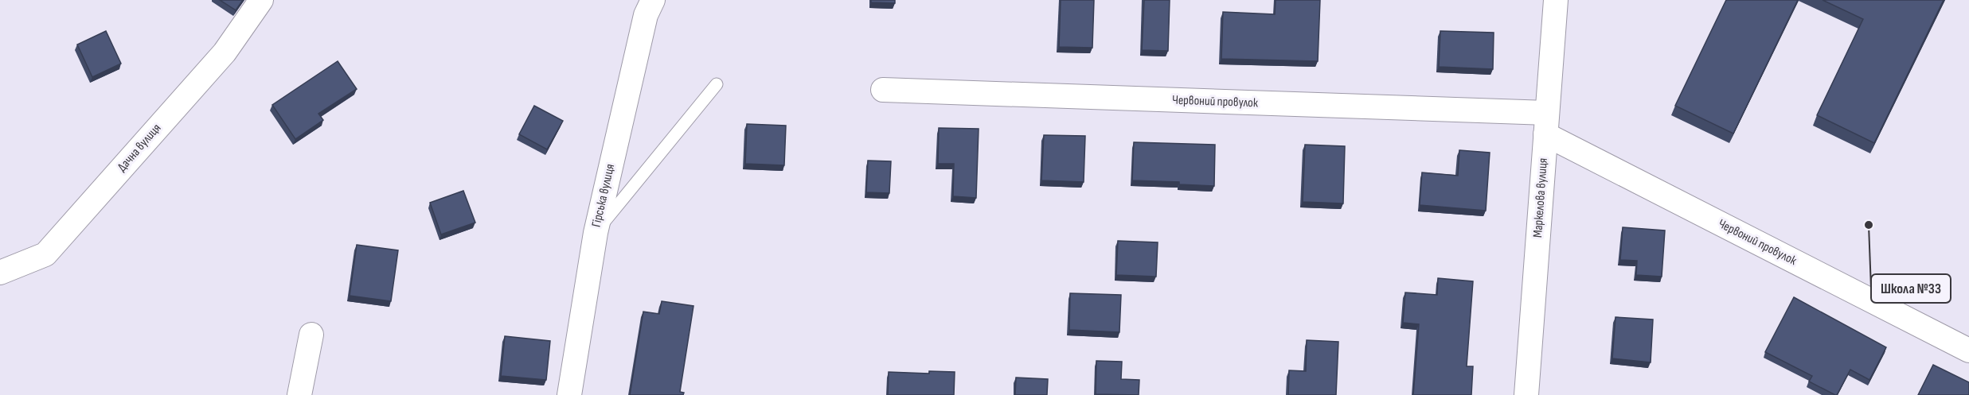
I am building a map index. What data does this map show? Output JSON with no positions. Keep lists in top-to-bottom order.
{
  "streets": {
    "street": [
      "Червоний провулок",
      "Дачна вулиця",
      "Гірська вулиця",
      "Маркелова вулиця"
    ]
  },
  "crossings": [
    ["Червоний провулок", "Маркелова вулиця"]
  ],
  "places": ["Школа №33"]
}
